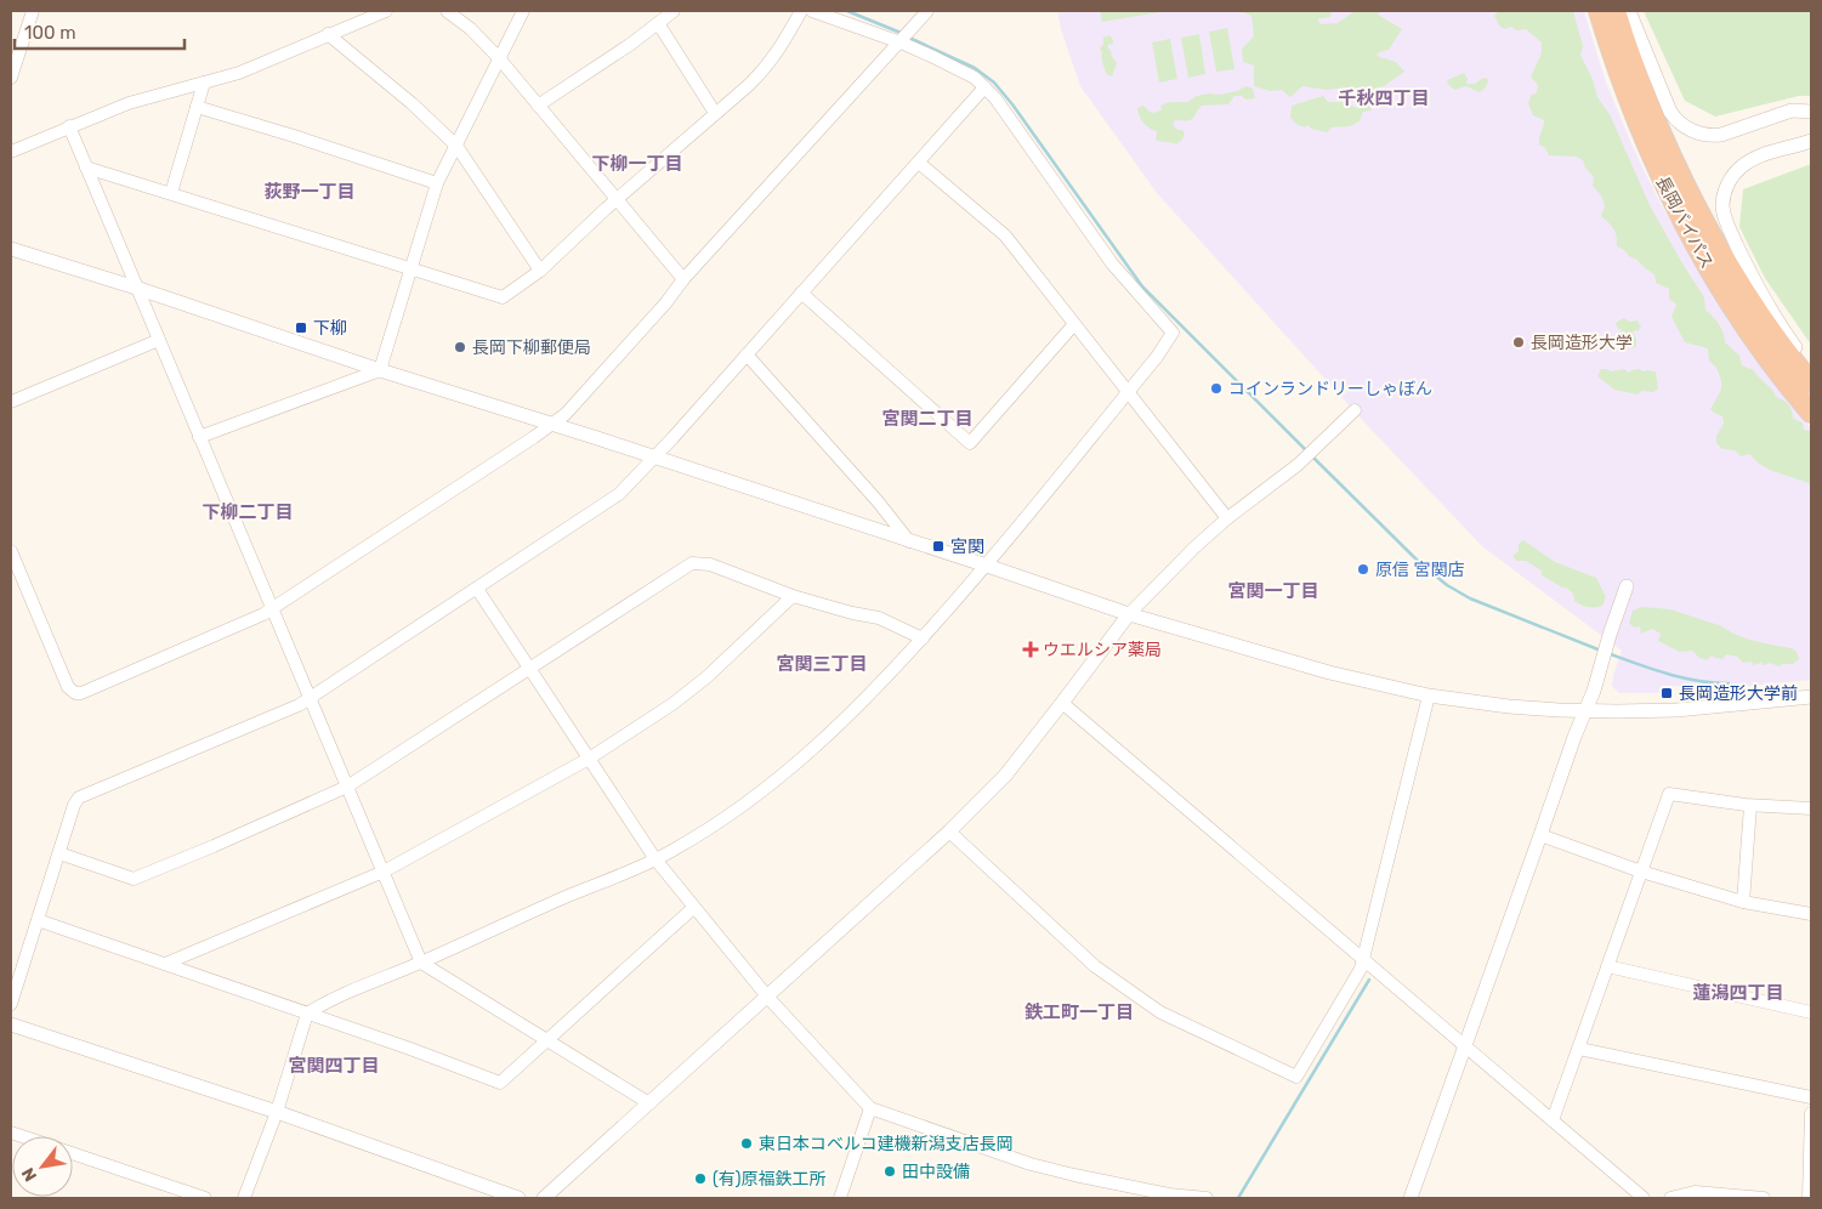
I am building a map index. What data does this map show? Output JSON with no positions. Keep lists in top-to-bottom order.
{
  "streets": {
    "highway": ["長岡バイパス"]
  },
  "districts": [
    "千秋四丁目",
    "下柳一丁目",
    "荻野一丁目",
    "宮関二丁目",
    "下柳二丁目",
    "宮関一丁目",
    "宮関三丁目",
    "蓮潟四丁目",
    "鉄工町一丁目",
    "宮関四丁目"
  ],
  "places": {
    "transit": ["下柳", "宮関", "長岡造形大学前"],
    "other": [
      "長岡造形大学",
      "長岡下柳郵便局",
      "コインランドリーしゃぼん",
      "原信 宮関店",
      "東日本コベルコ建機新潟支店長岡",
      "田中設備",
      "(有)原福鉄工所"
    ],
    "health": ["ウエルシア薬局"]
  },
  "scale_bar": "100 m",
  "north": "bottom left"
}
